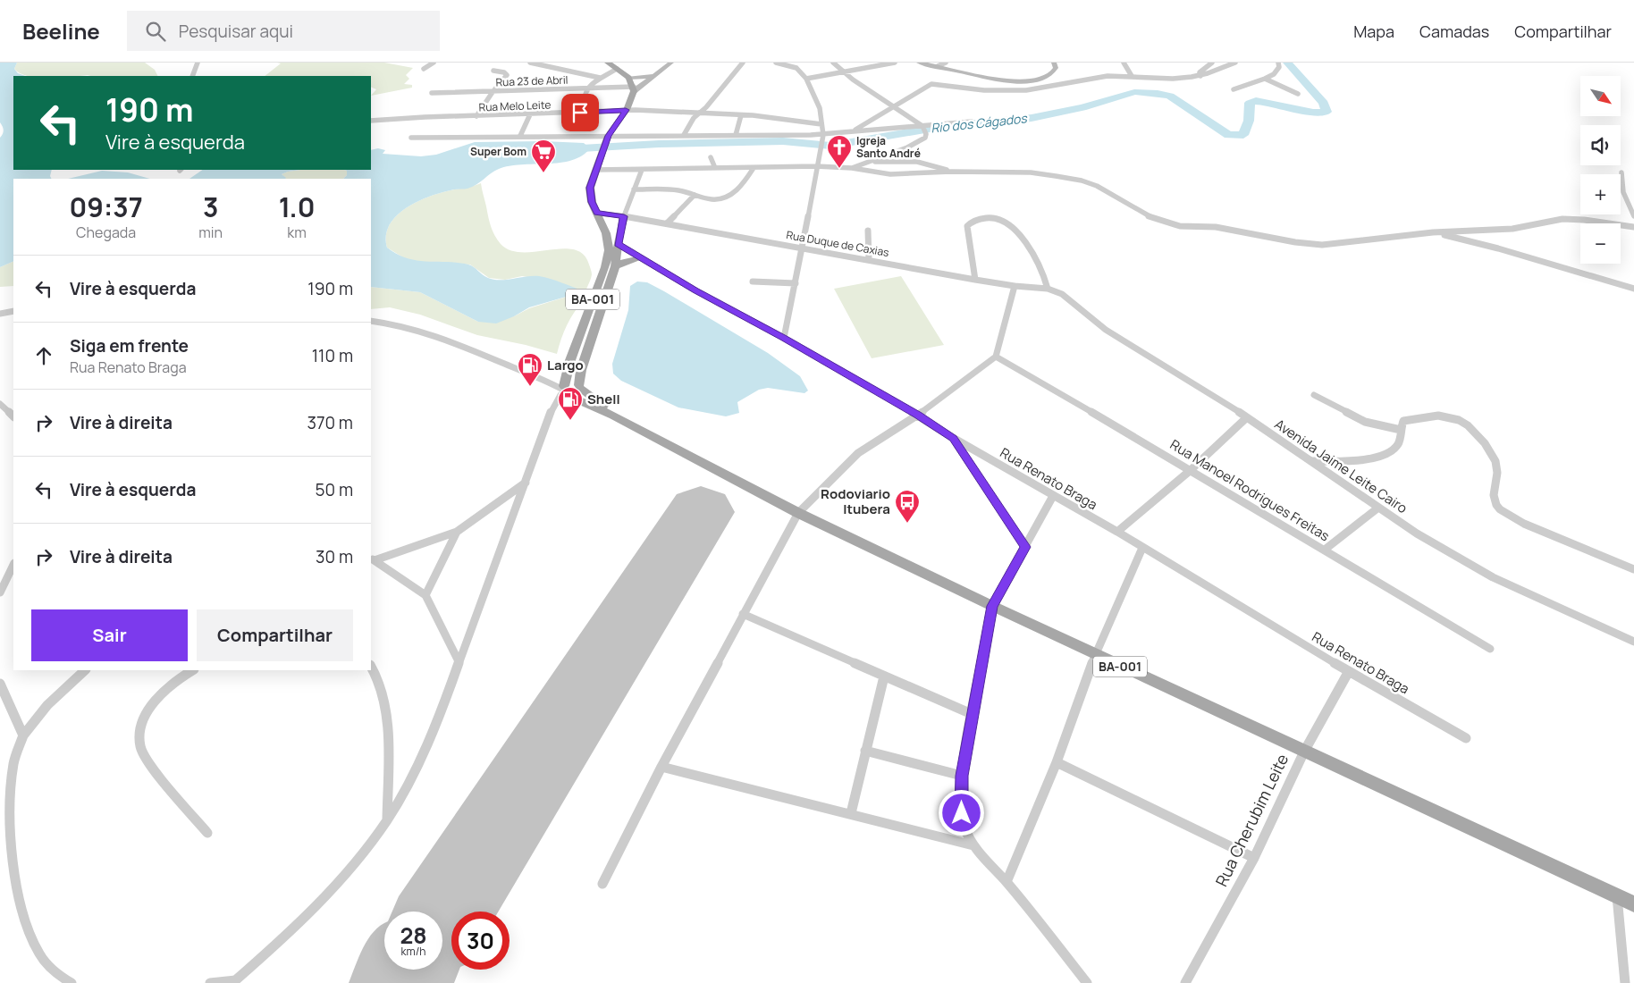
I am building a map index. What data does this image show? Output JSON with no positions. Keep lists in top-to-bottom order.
{
  "streets": {
    "main road": ["BA-001"],
    "street": [
      "Rua 23 de Abril",
      "Rua Melo Leite",
      "Rua Duque de Caxias",
      "Avenida Jaime Leite Cairo",
      "Rua Renato Braga",
      "Rua Manoel Rodrigues Freitas",
      "Rua Cherubim Leite"
    ]
  },
  "crossings": [
    ["Rua Duque de Caxias", "BA-001"],
    ["Rua Duque de Caxias", "Avenida Jaime Leite Cairo"],
    ["BA-001", "Rua Renato Braga"],
    ["BA-001", "Rua Cherubim Leite"],
    ["Rua Renato Braga", "Rua Cherubim Leite"]
  ],
  "water": ["Rio dos Cágados"],
  "places": {
    "church": ["Igreja Santo André"],
    "supermarket": ["Super Bom"],
    "fuel station": ["Largo", "Shell"],
    "bus stop": ["Rodoviario Itubera"]
  },
  "north": "bottom right",
  "page": {
    "header": "Beeline",
    "search": "Pesquisar aqui",
    "nav": ["Mapa", "Camadas", "Compartilhar"],
    "map_buttons": ["+", "−"],
    "turn": ["190 m", "Vire à esquerda"],
    "eta": [
      "09:37",
      "Chegada",
      "3",
      "min",
      "1.0",
      "km"
    ],
    "list": [
      {
        "name": "Vire à esquerda",
        "value": "190 m"
      },
      {
        "name": "Siga em frente",
        "note": "Rua Renato Braga",
        "value": "110 m"
      },
      {
        "name": "Vire à direita",
        "value": "370 m"
      },
      {
        "name": "Vire à esquerda",
        "value": "50 m"
      },
      {
        "name": "Vire à direita",
        "value": "30 m"
      }
    ],
    "buttons": ["Sair", "Compartilhar"],
    "speed": "28 km/h",
    "limit": "30"
  }
}
